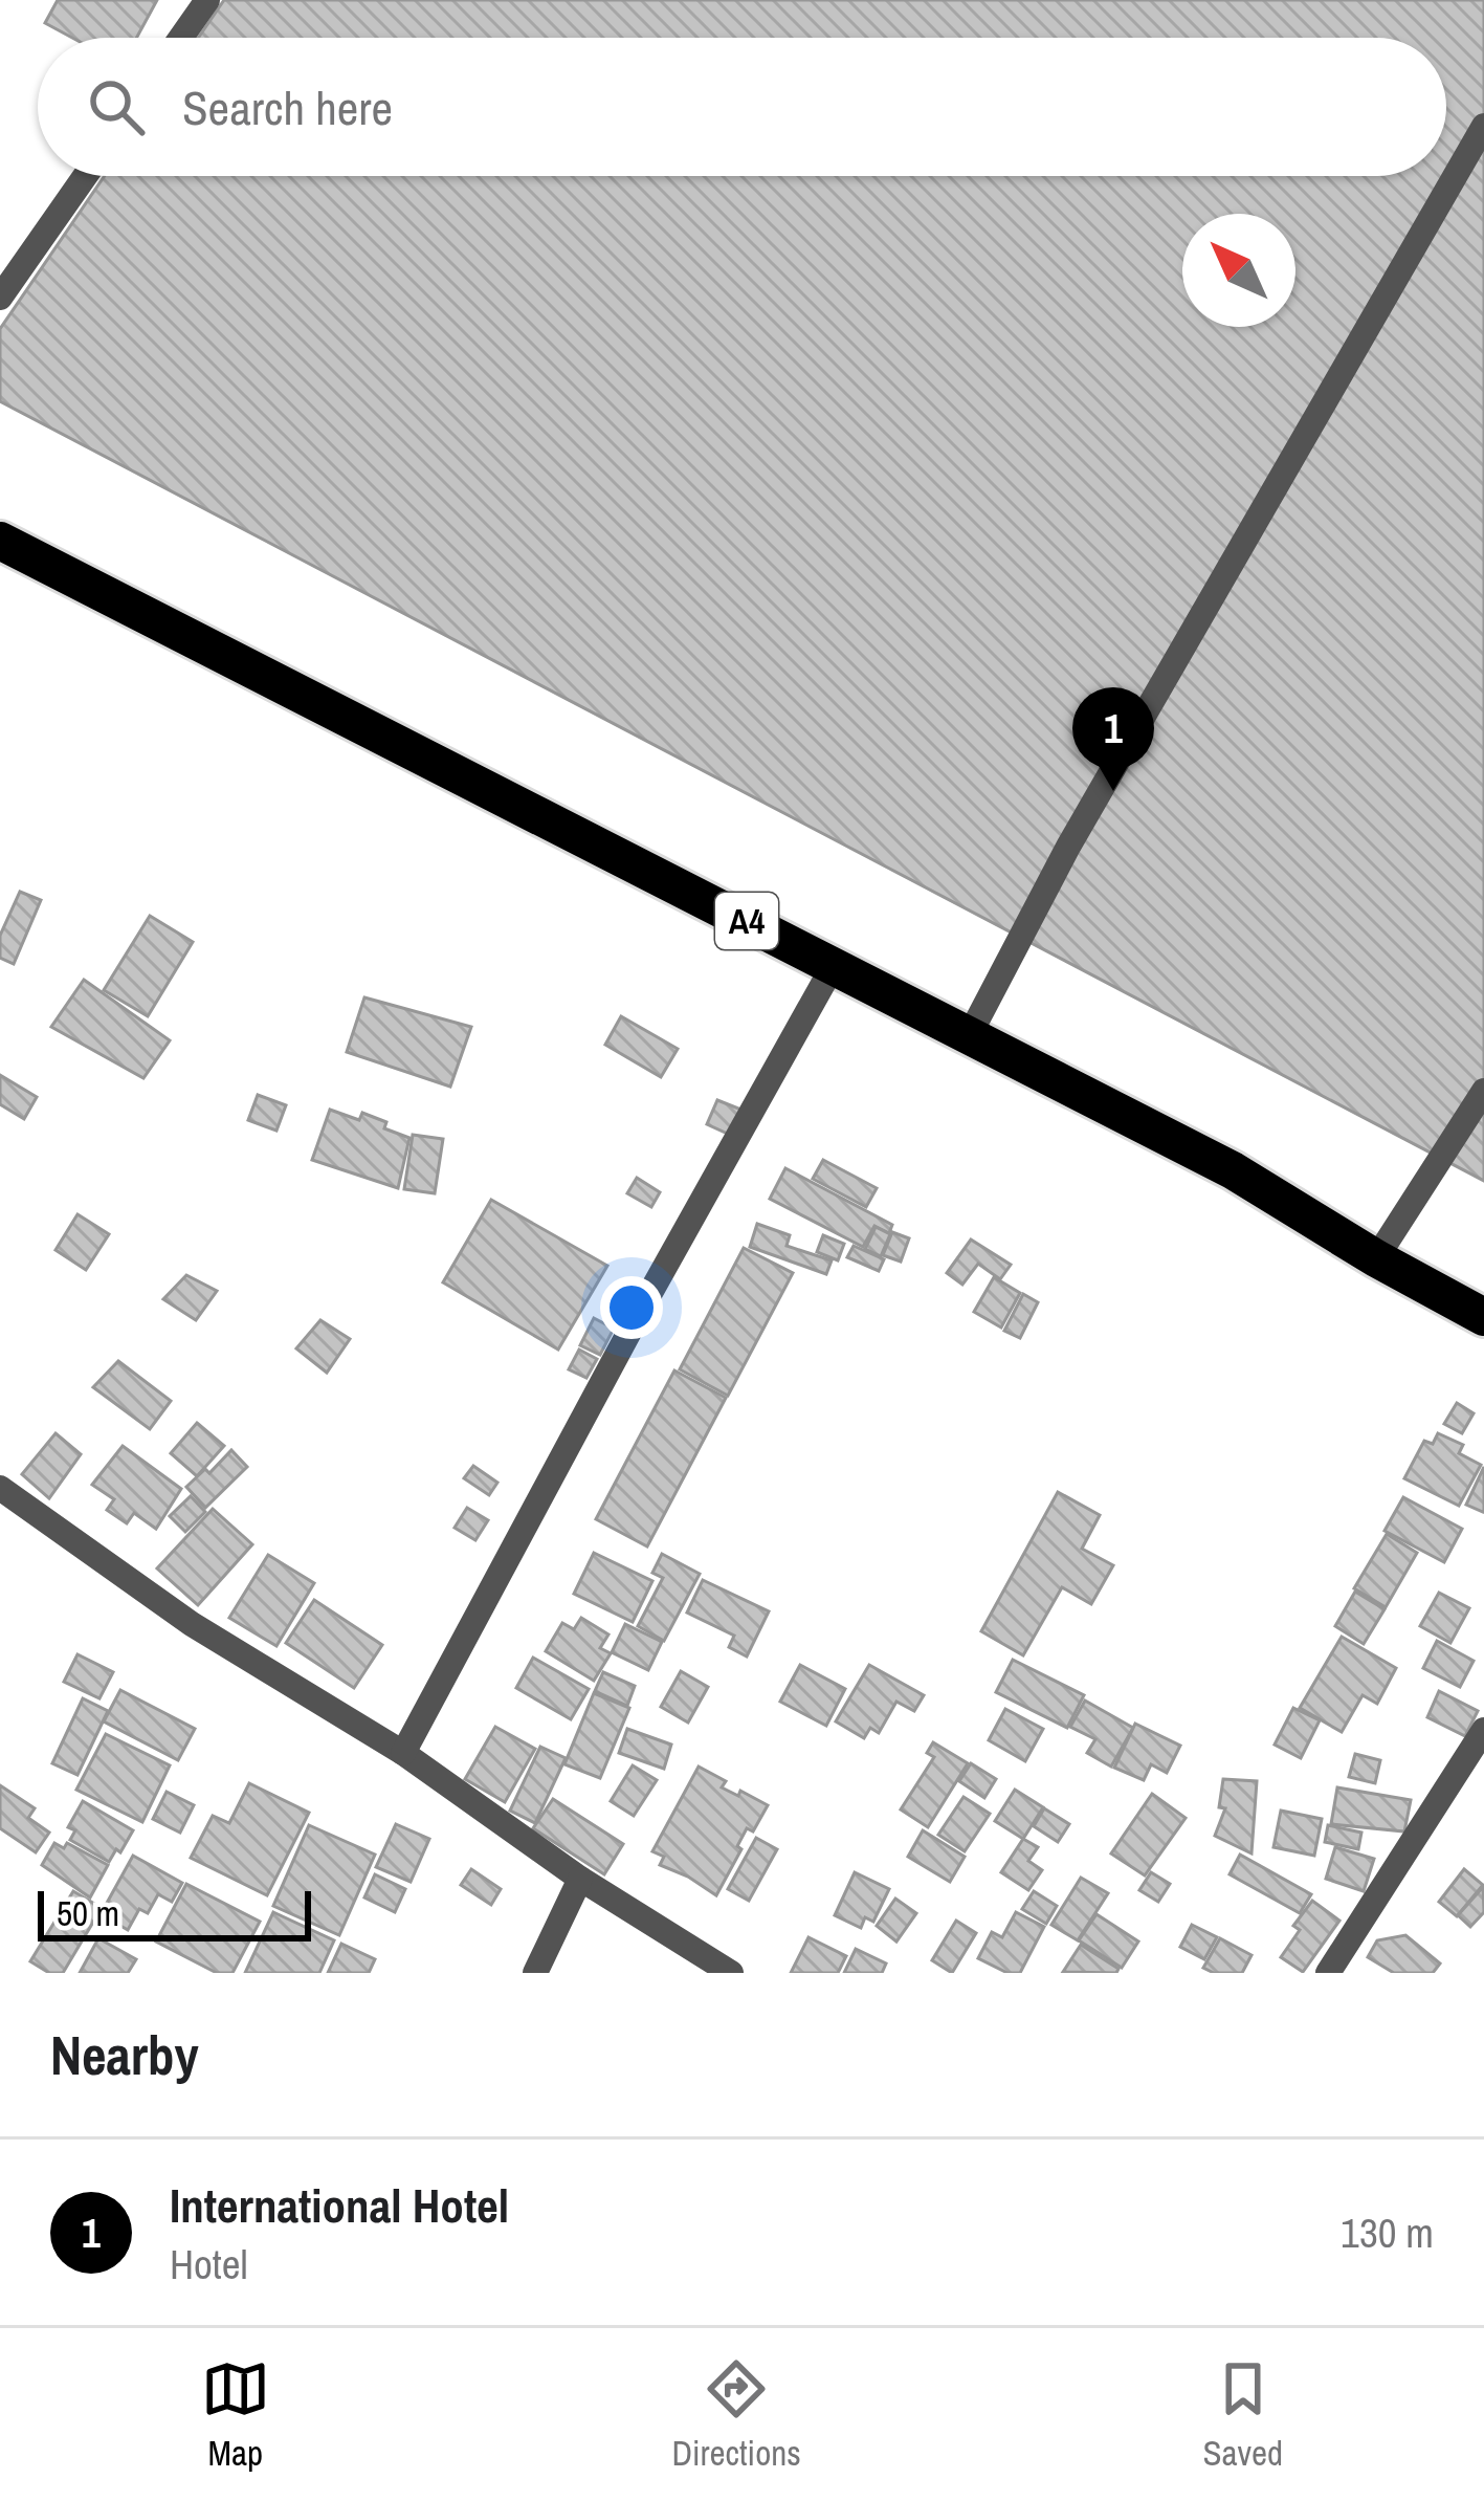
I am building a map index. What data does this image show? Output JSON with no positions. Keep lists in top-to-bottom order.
{
  "streets": {
    "highway": ["A4"]
  },
  "scale_bar": "50 m",
  "north": "top left",
  "page": {
    "search": "Search here",
    "pins": "1",
    "scale": "50 m",
    "heading": "Nearby",
    "list": [
      {
        "mark": "1",
        "name": "International Hotel",
        "note": "Hotel",
        "value": "130 m"
      }
    ],
    "nav": ["Map", "Directions", "Saved"]
  }
}
